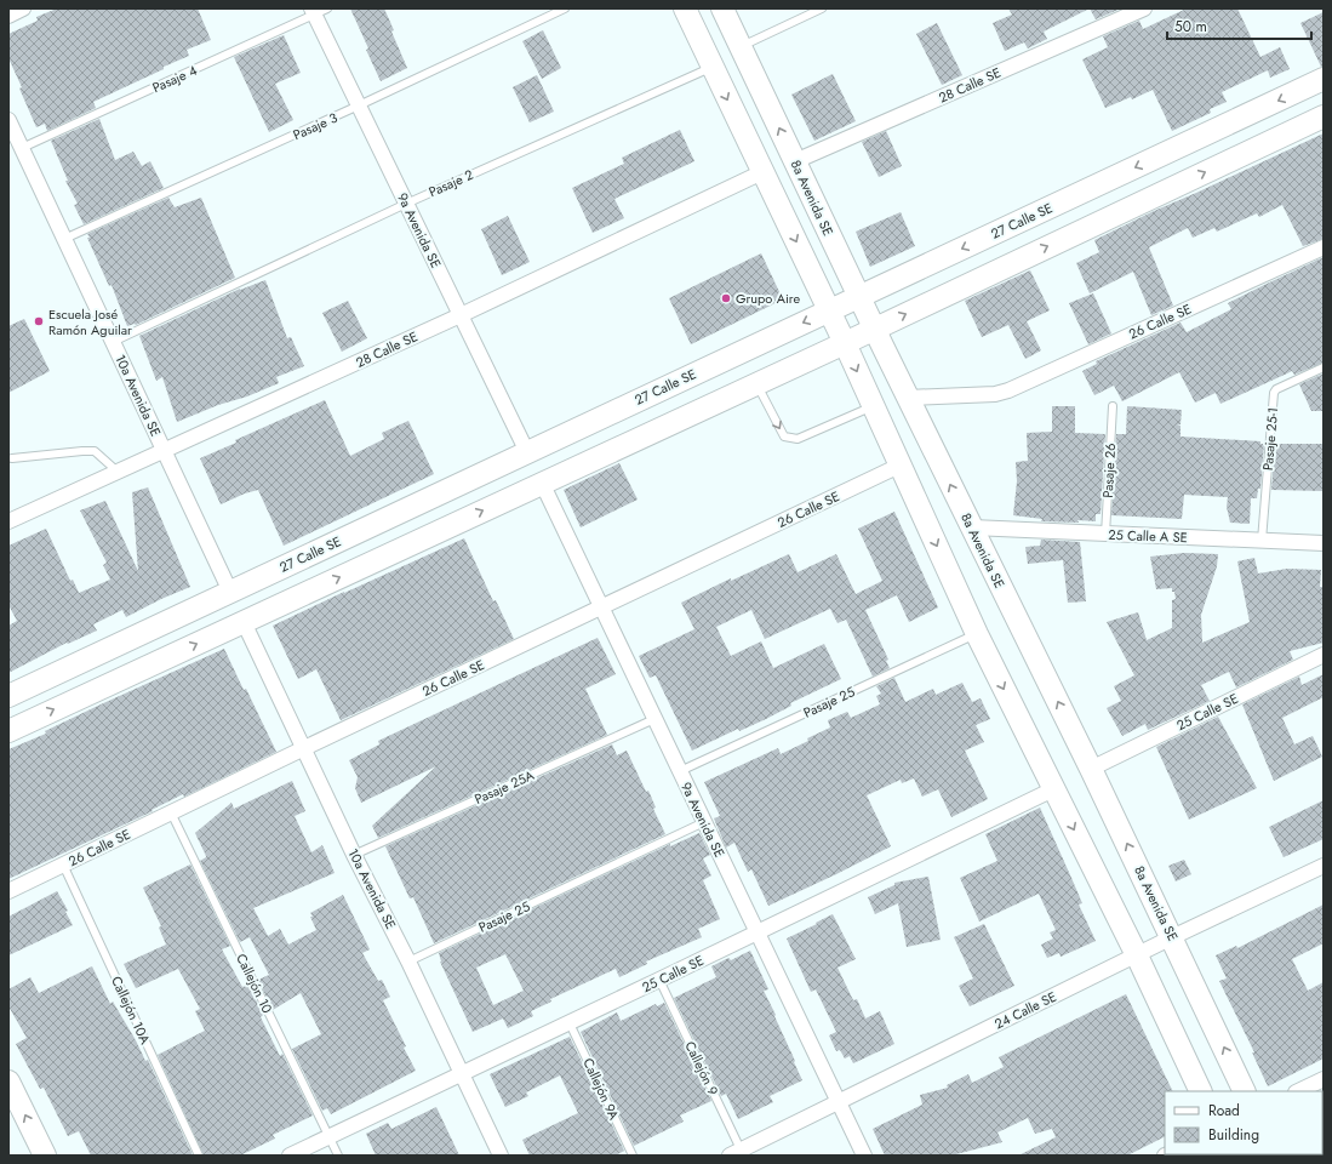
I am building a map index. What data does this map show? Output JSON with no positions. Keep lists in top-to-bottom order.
{
  "streets": {
    "main road": ["8a Avenida SE", "27 Calle SE"],
    "street": [
      "28 Calle SE",
      "9a Avenida SE",
      "26 Calle SE",
      "10a Avenida SE",
      "25 Calle A SE",
      "25 Calle SE",
      "24 Calle SE"
    ],
    "lane": [
      "Pasaje 4",
      "Pasaje 3",
      "Pasaje 2",
      "Pasaje 25-1",
      "Pasaje 26",
      "Pasaje 25",
      "Pasaje 25A",
      "Callejón 10",
      "Callejón 10A",
      "Callejón 9",
      "Callejón 9A"
    ]
  },
  "crossings": [
    ["Pasaje 4", "9a Avenida SE"],
    ["Pasaje 4", "10a Avenida SE"],
    ["28 Calle SE", "8a Avenida SE"],
    ["28 Calle SE", "9a Avenida SE"],
    ["28 Calle SE", "10a Avenida SE"],
    ["Pasaje 3", "9a Avenida SE"],
    ["Pasaje 3", "10a Avenida SE"],
    ["Pasaje 2", "9a Avenida SE"],
    ["Pasaje 2", "10a Avenida SE"],
    ["8a Avenida SE", "27 Calle SE"],
    ["8a Avenida SE", "26 Calle SE"],
    ["8a Avenida SE", "25 Calle A SE"],
    ["8a Avenida SE", "25 Calle SE"],
    ["8a Avenida SE", "24 Calle SE"],
    ["27 Calle SE", "9a Avenida SE"],
    ["27 Calle SE", "10a Avenida SE"],
    ["9a Avenida SE", "26 Calle SE"],
    ["9a Avenida SE", "Pasaje 25"],
    ["9a Avenida SE", "25 Calle SE"],
    ["9a Avenida SE", "Pasaje 25A"],
    ["9a Avenida SE", "24 Calle SE"],
    ["26 Calle SE", "10a Avenida SE"],
    ["26 Calle SE", "Callejón 10"],
    ["26 Calle SE", "Callejón 10A"],
    ["10a Avenida SE", "Pasaje 25"],
    ["10a Avenida SE", "25 Calle SE"],
    ["10a Avenida SE", "Pasaje 25A"],
    ["Pasaje 25-1", "25 Calle A SE"],
    ["Pasaje 26", "25 Calle A SE"],
    ["25 Calle SE", "Callejón 10"],
    ["25 Calle SE", "Callejón 9"],
    ["25 Calle SE", "Callejón 9A"],
    ["24 Calle SE", "Callejón 9"]
  ],
  "places": ["Grupo Aire", "Escuela José Ramón Aguilar"],
  "legend": ["Road", "Building"],
  "scale_bar": "50 m"
}
